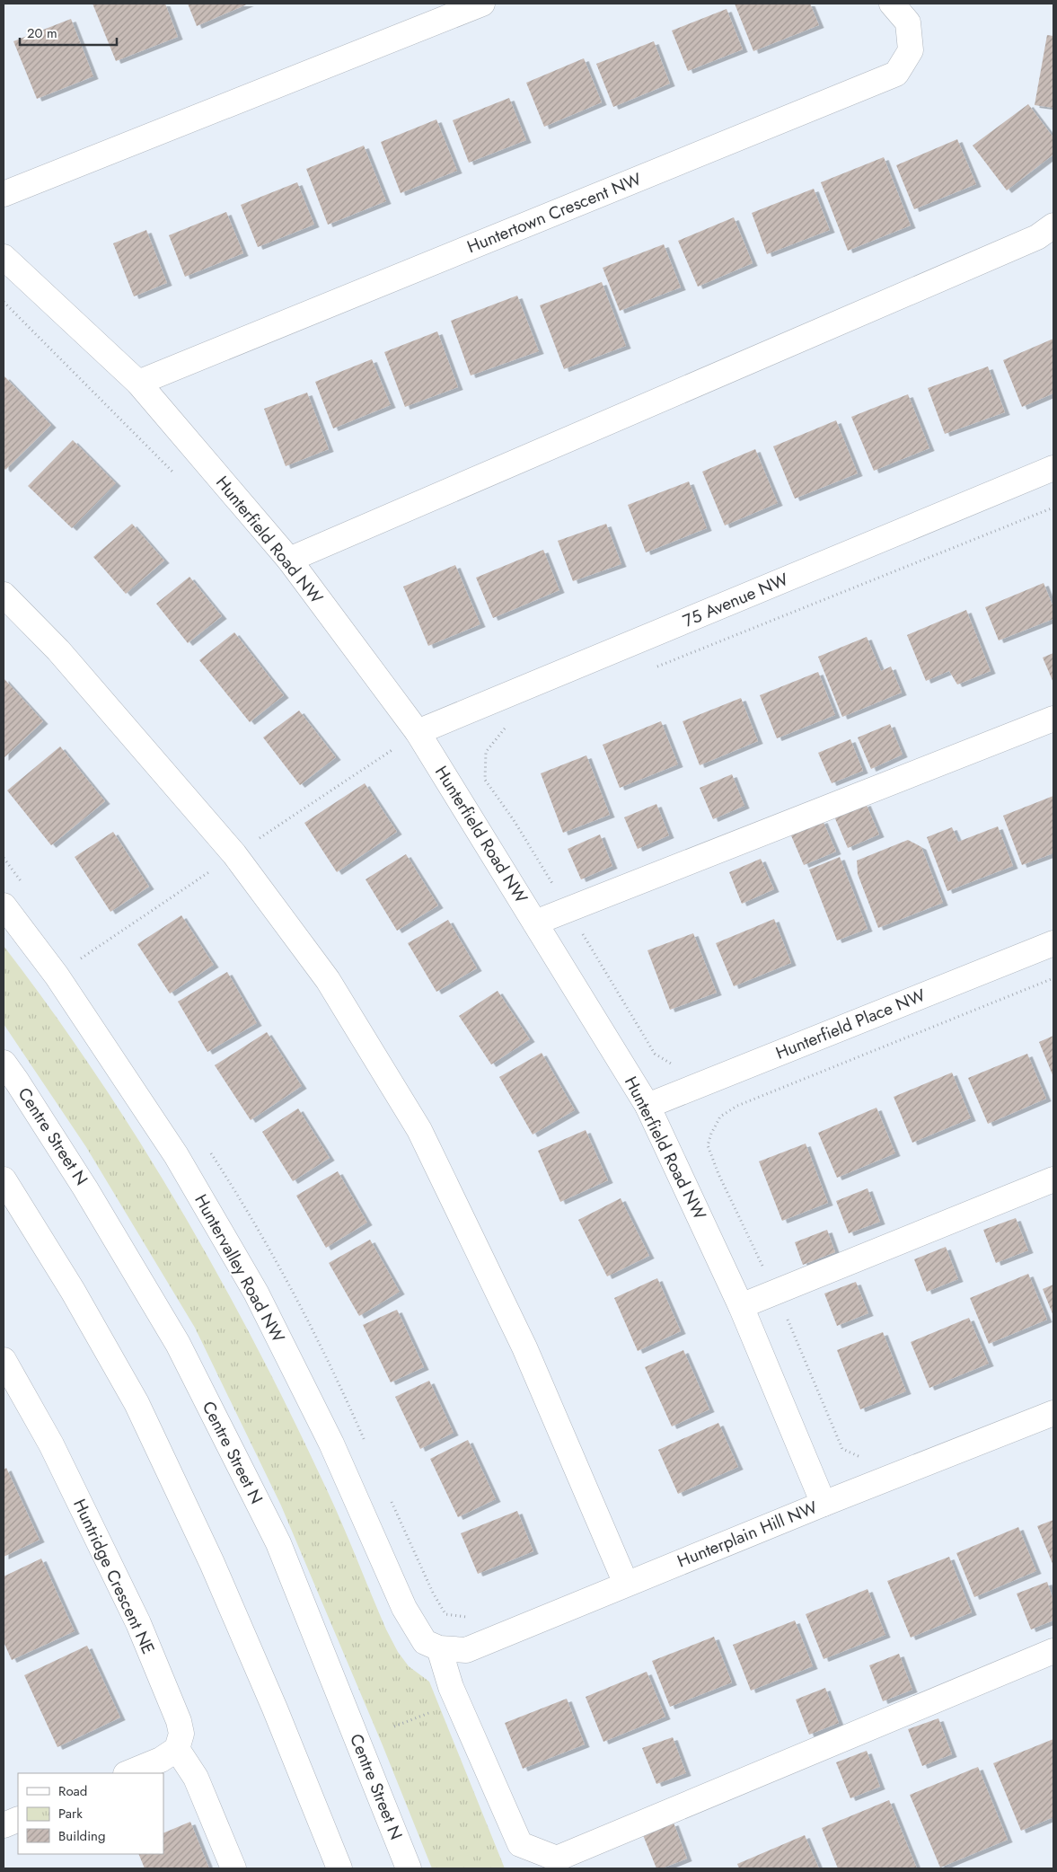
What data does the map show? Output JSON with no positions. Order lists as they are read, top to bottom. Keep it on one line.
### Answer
{"streets":{"street":["Huntertown Crescent NW","Hunterfield Road NW","75 Avenue NW","Hunterfield Place NW","Centre Street N","Huntervalley Road NW","Hunterplain Hill NW","Huntridge Crescent NE"]},"crossings":[["Huntertown Crescent NW","Hunterfield Road NW"],["Hunterfield Road NW","75 Avenue NW"],["Hunterfield Road NW","Hunterfield Place NW"],["Hunterfield Road NW","Hunterplain Hill NW"],["Huntervalley Road NW","Hunterplain Hill NW"]],"legend":["Road","Park","Building"],"scale_bar":"20 m"}
